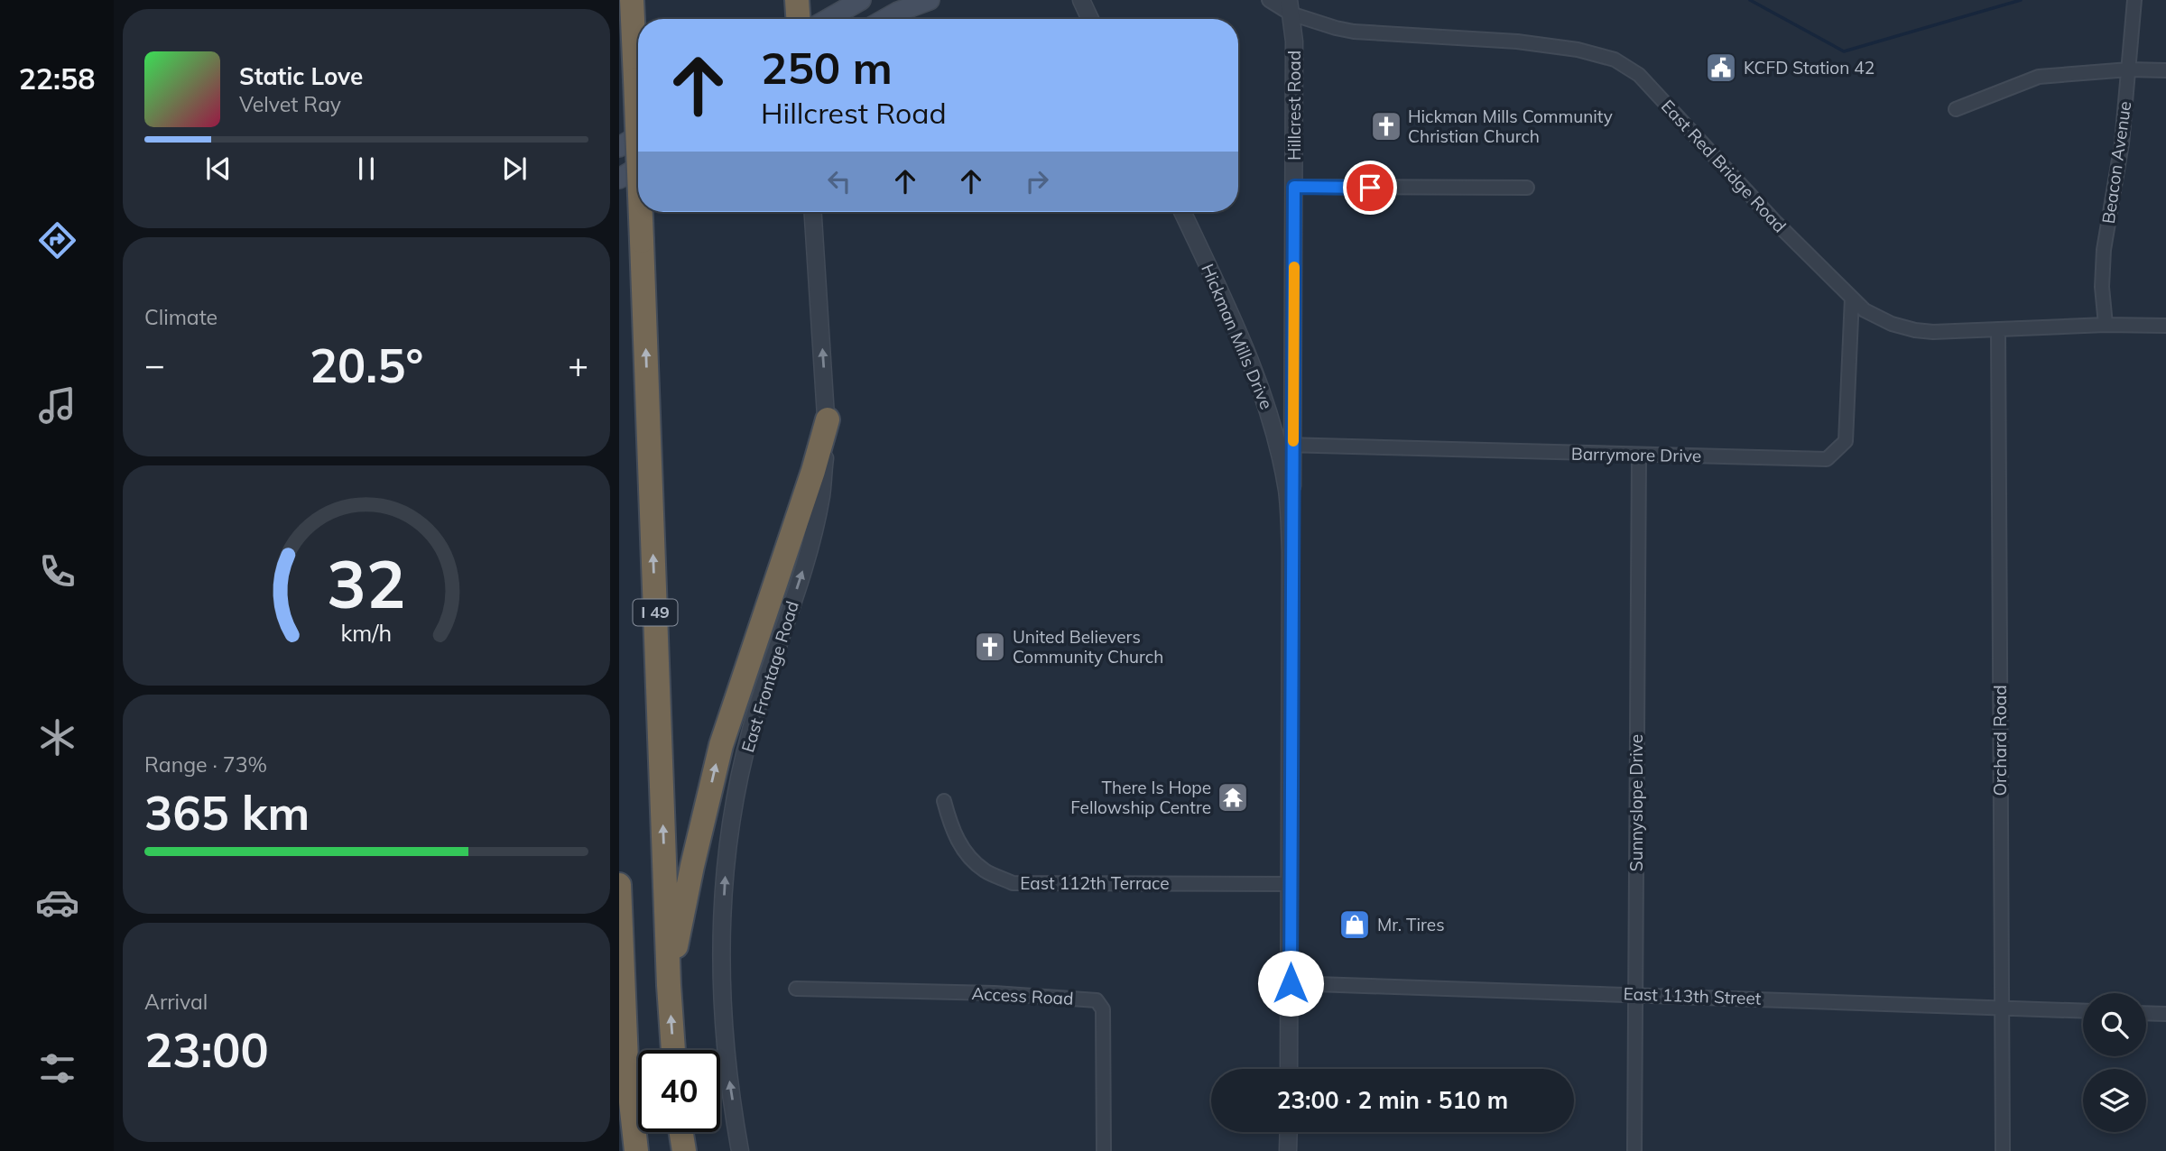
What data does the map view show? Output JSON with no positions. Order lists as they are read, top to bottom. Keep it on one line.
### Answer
{"streets":{"highway":["I 49"],"street":["Hillcrest Road","Beacon Avenue","East Red Bridge Road","Hickman Mills Drive","Barrymore Drive","East Frontage Road","Orchard Road","Sunnyslope Drive","East 112th Terrace","Access Road","East 113th Street"]},"crossings":[["Hillcrest Road","East Red Bridge Road"],["Hillcrest Road","Hickman Mills Drive"],["Hillcrest Road","Barrymore Drive"],["Beacon Avenue","East Red Bridge Road"],["East Red Bridge Road","Barrymore Drive"],["East Red Bridge Road","Orchard Road"],["Hickman Mills Drive","Barrymore Drive"],["Hickman Mills Drive","East 112th Terrace"],["Hickman Mills Drive","East 113th Street"],["Barrymore Drive","Sunnyslope Drive"],["Orchard Road","East 113th Street"],["Sunnyslope Drive","East 113th Street"]],"one_way":["East Frontage Road"],"places":{"public building":["KCFD Station 42"],"church":["Hickman Mills Community Christian Church","United Believers Community Church"],"temple":["There Is Hope Fellowship Centre"],"shop":["Mr. Tires"]},"page":{"tabs":"22:58","turn":["250 m","Hillcrest Road"],"song":["Static Love","Velvet Ray"],"tile":["Climate",["Range · 73%","365 km"],["Arrival","23:00"]],"heat":["−","20.5°","+"],"limit":"40","trip":"23:00 · 2 min · 510 m","gauge":["32","km/h"]}}
